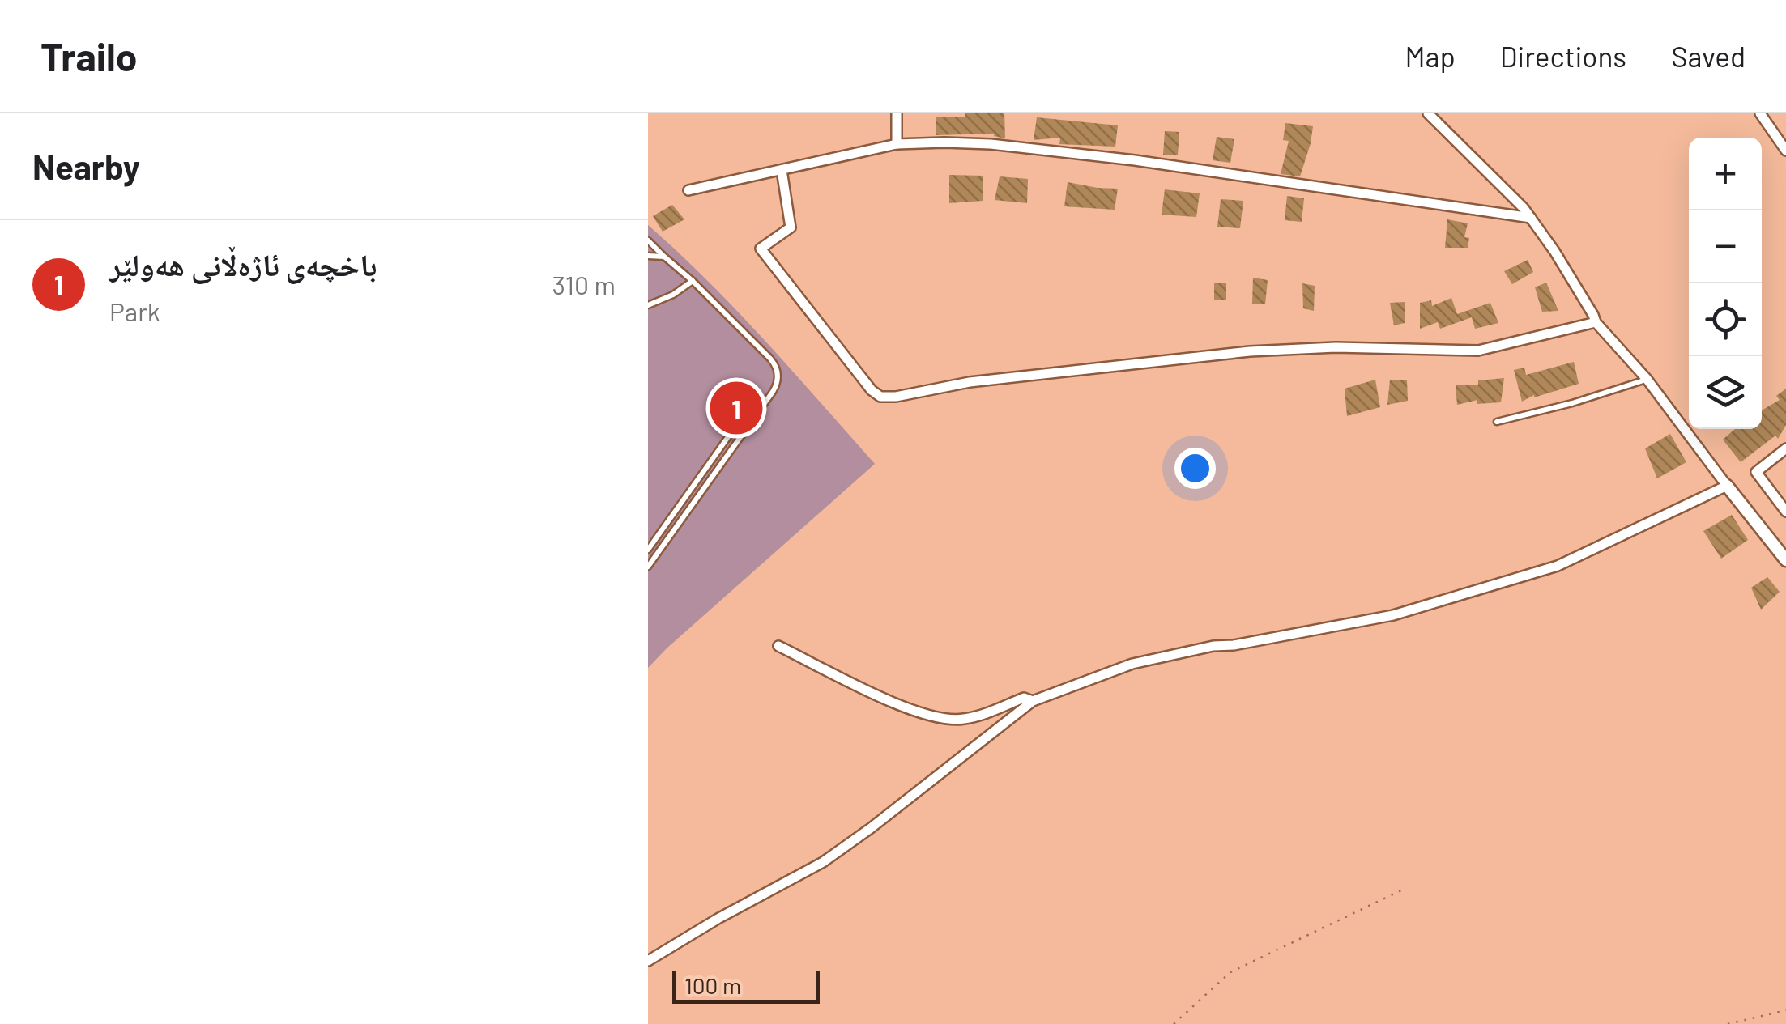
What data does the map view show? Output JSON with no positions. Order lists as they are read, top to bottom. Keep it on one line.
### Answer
{"scale_bar":"100 m","page":{"header":"Trailo","nav":["Map","Directions","Saved"],"heading":"Nearby","map_buttons":["+","−"],"list":[{"mark":"1","name":"باخچەی ئاژەڵانی هەولێر","note":"Park","value":"310 m"}],"pins":"1","scale":"100 m"}}
